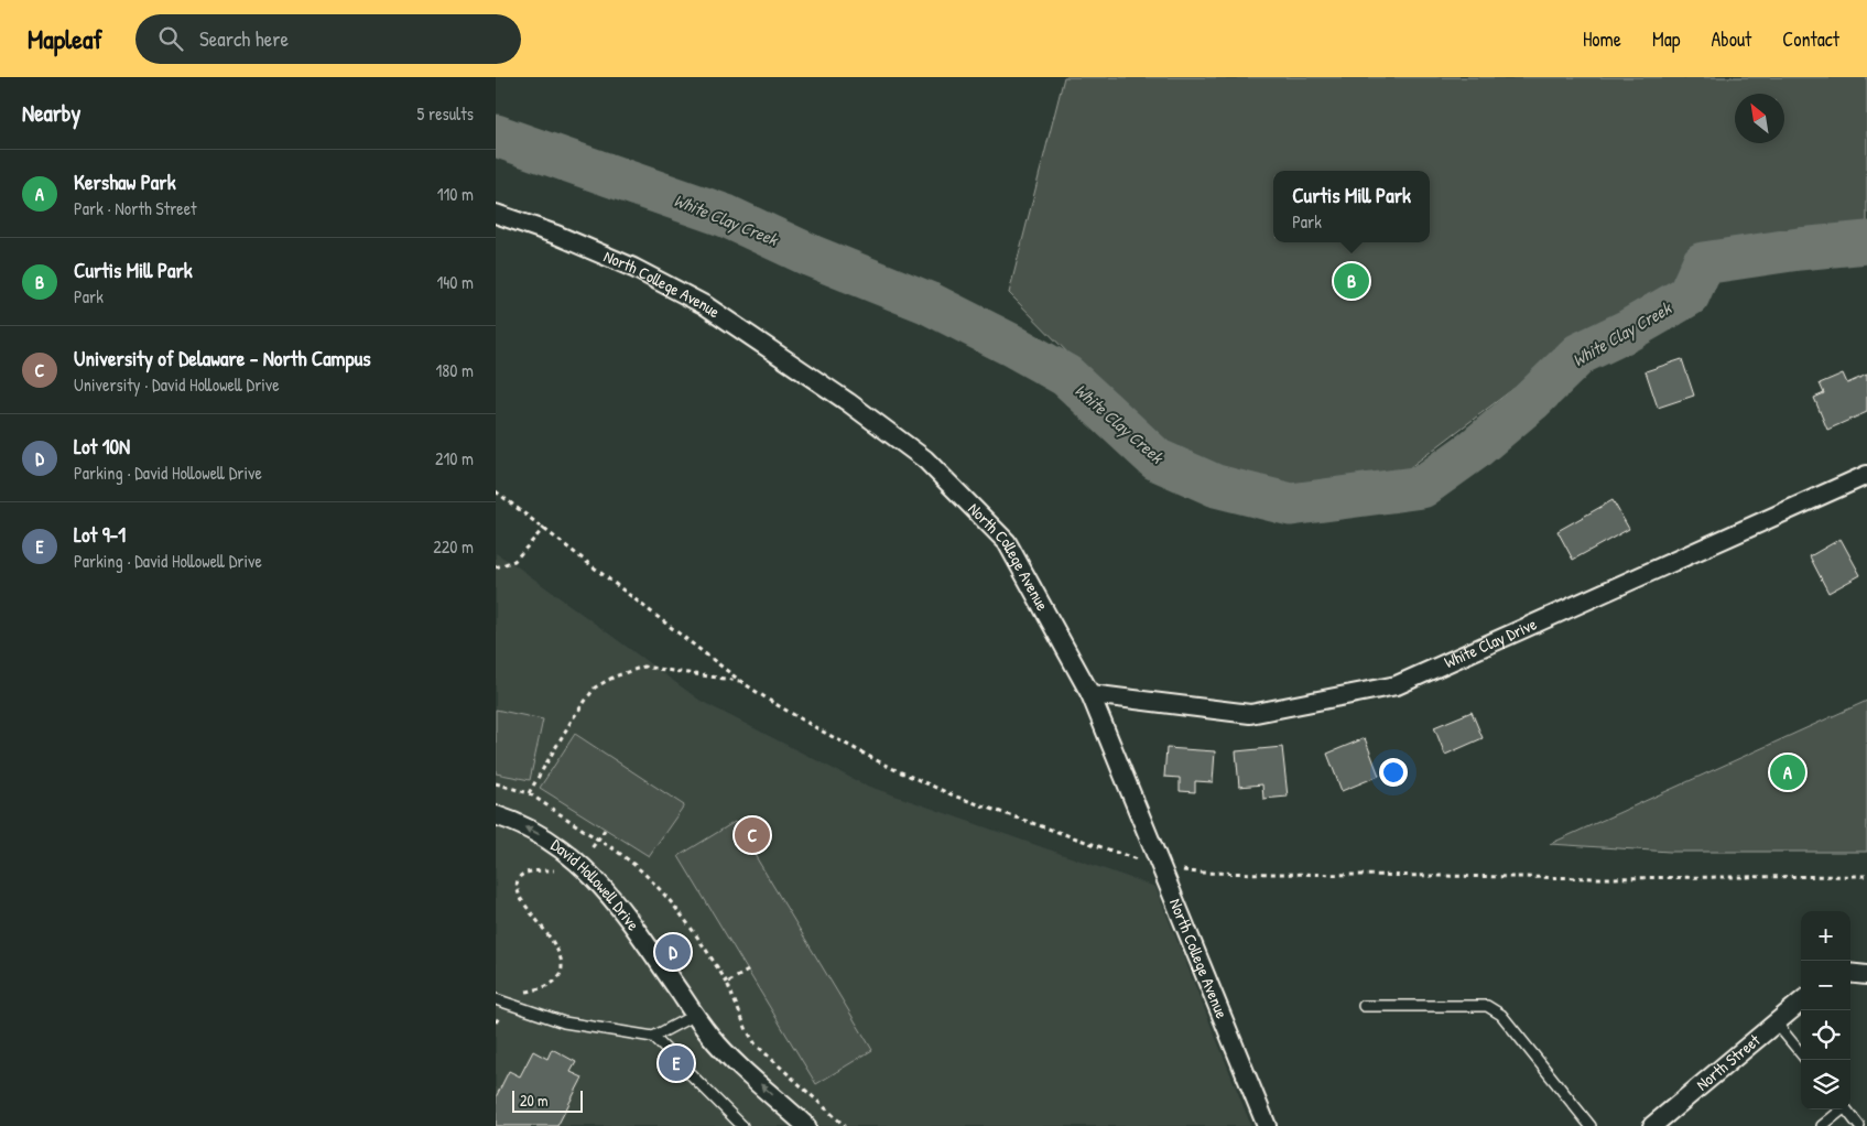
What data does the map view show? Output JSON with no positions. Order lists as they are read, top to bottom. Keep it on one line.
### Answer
{"streets":{"street":["North College Avenue","White Clay Drive","David Hollowell Drive","North Street"]},"crossings":[["North College Avenue","White Clay Drive"]],"one_way":["David Hollowell Drive"],"water":["White Clay Creek"],"scale_bar":"20 m","north":"top left","page":{"header":"Mapleaf","search":"Search here","nav":["Home","Map","About","Contact"],"heading":["Nearby","5 results"],"list":[{"mark":"A","name":"Kershaw Park","note":"Park · North Street","value":"110 m"},{"mark":"B","name":"Curtis Mill Park","note":"Park","value":"140 m"},{"mark":"C","name":"University of Delaware - North Campus","note":"University · David Hollowell Drive","value":"180 m"},{"mark":"D","name":"Lot 10N","note":"Parking · David Hollowell Drive","value":"210 m"},{"mark":"E","name":"Lot 9-1","note":"Parking · David Hollowell Drive","value":"220 m"}],"popup":["Curtis Mill Park","Park"],"pins":["B","A","C","D","E"],"map_buttons":["+","−"],"scale":"20 m"}}
